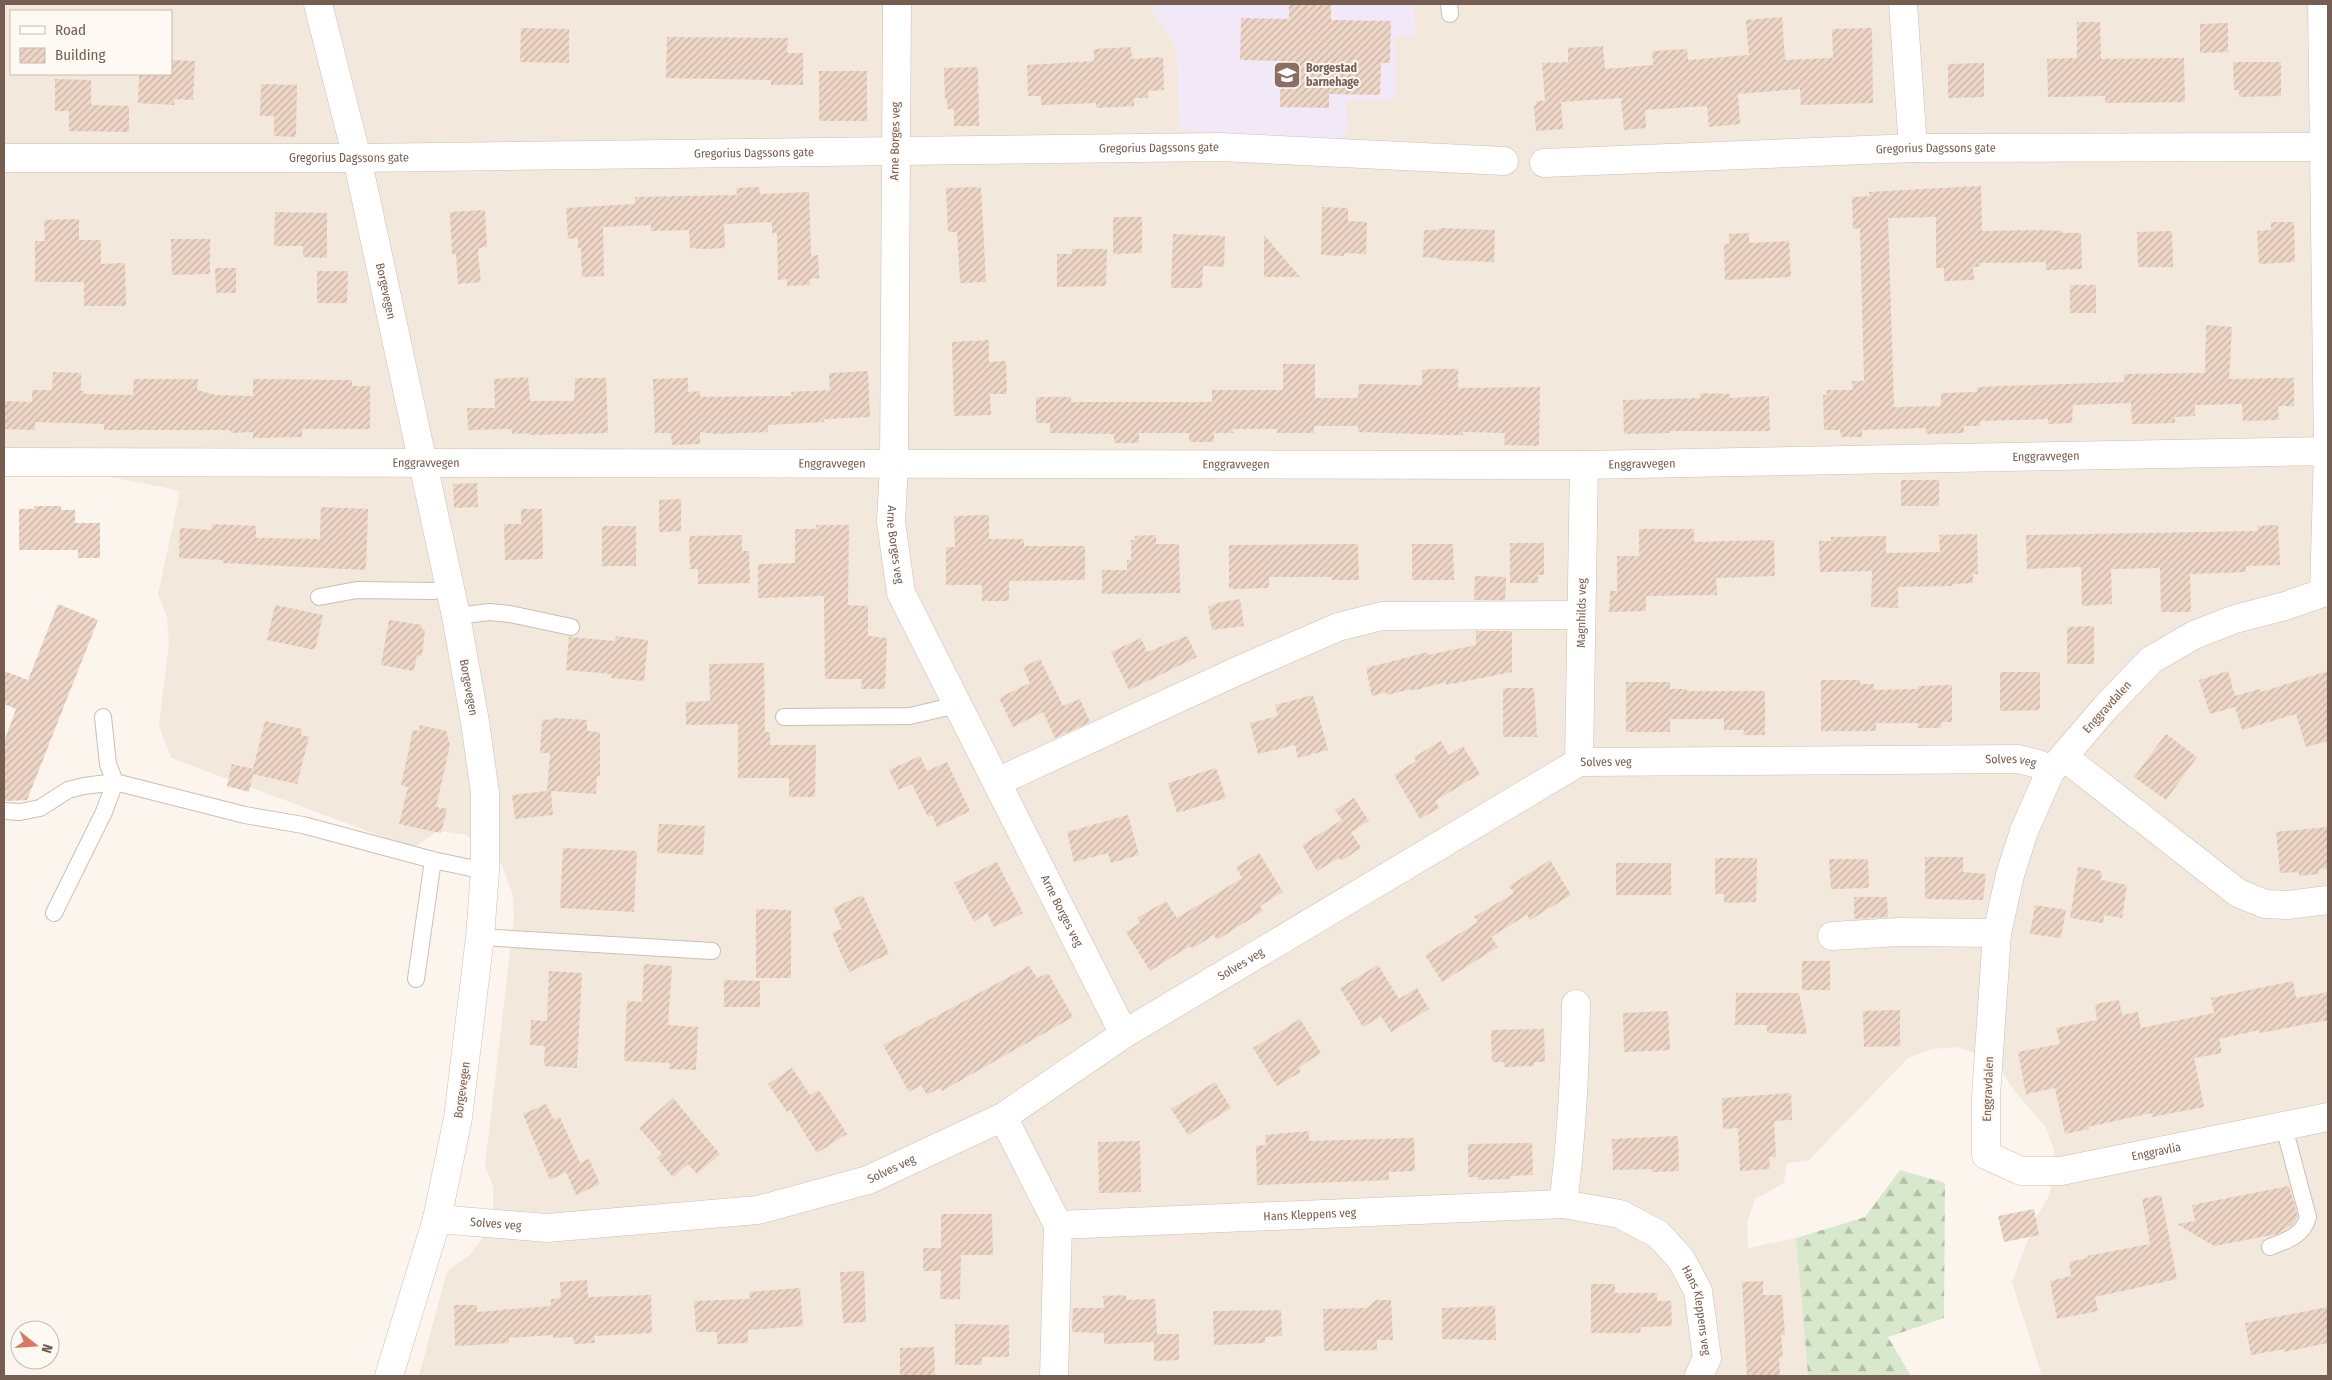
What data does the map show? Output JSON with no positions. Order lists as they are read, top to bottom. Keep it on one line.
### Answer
{"streets":{"street":["Arne Borges veg","Gregorius Dagssons gate","Borgevegen","Enggravvegen","Magnhilds veg","Enggravdalen","Solves veg","Enggravlia","Hans Kleppens veg"]},"crossings":[["Arne Borges veg","Gregorius Dagssons gate"],["Arne Borges veg","Enggravvegen"],["Arne Borges veg","Solves veg"],["Gregorius Dagssons gate","Borgevegen"],["Borgevegen","Enggravvegen"],["Borgevegen","Solves veg"],["Enggravvegen","Magnhilds veg"],["Magnhilds veg","Solves veg"],["Enggravdalen","Solves veg"],["Enggravdalen","Enggravlia"]],"places":{"school or university":["Borgestad barnehage"]},"legend":["Road","Building"],"north":"right"}
